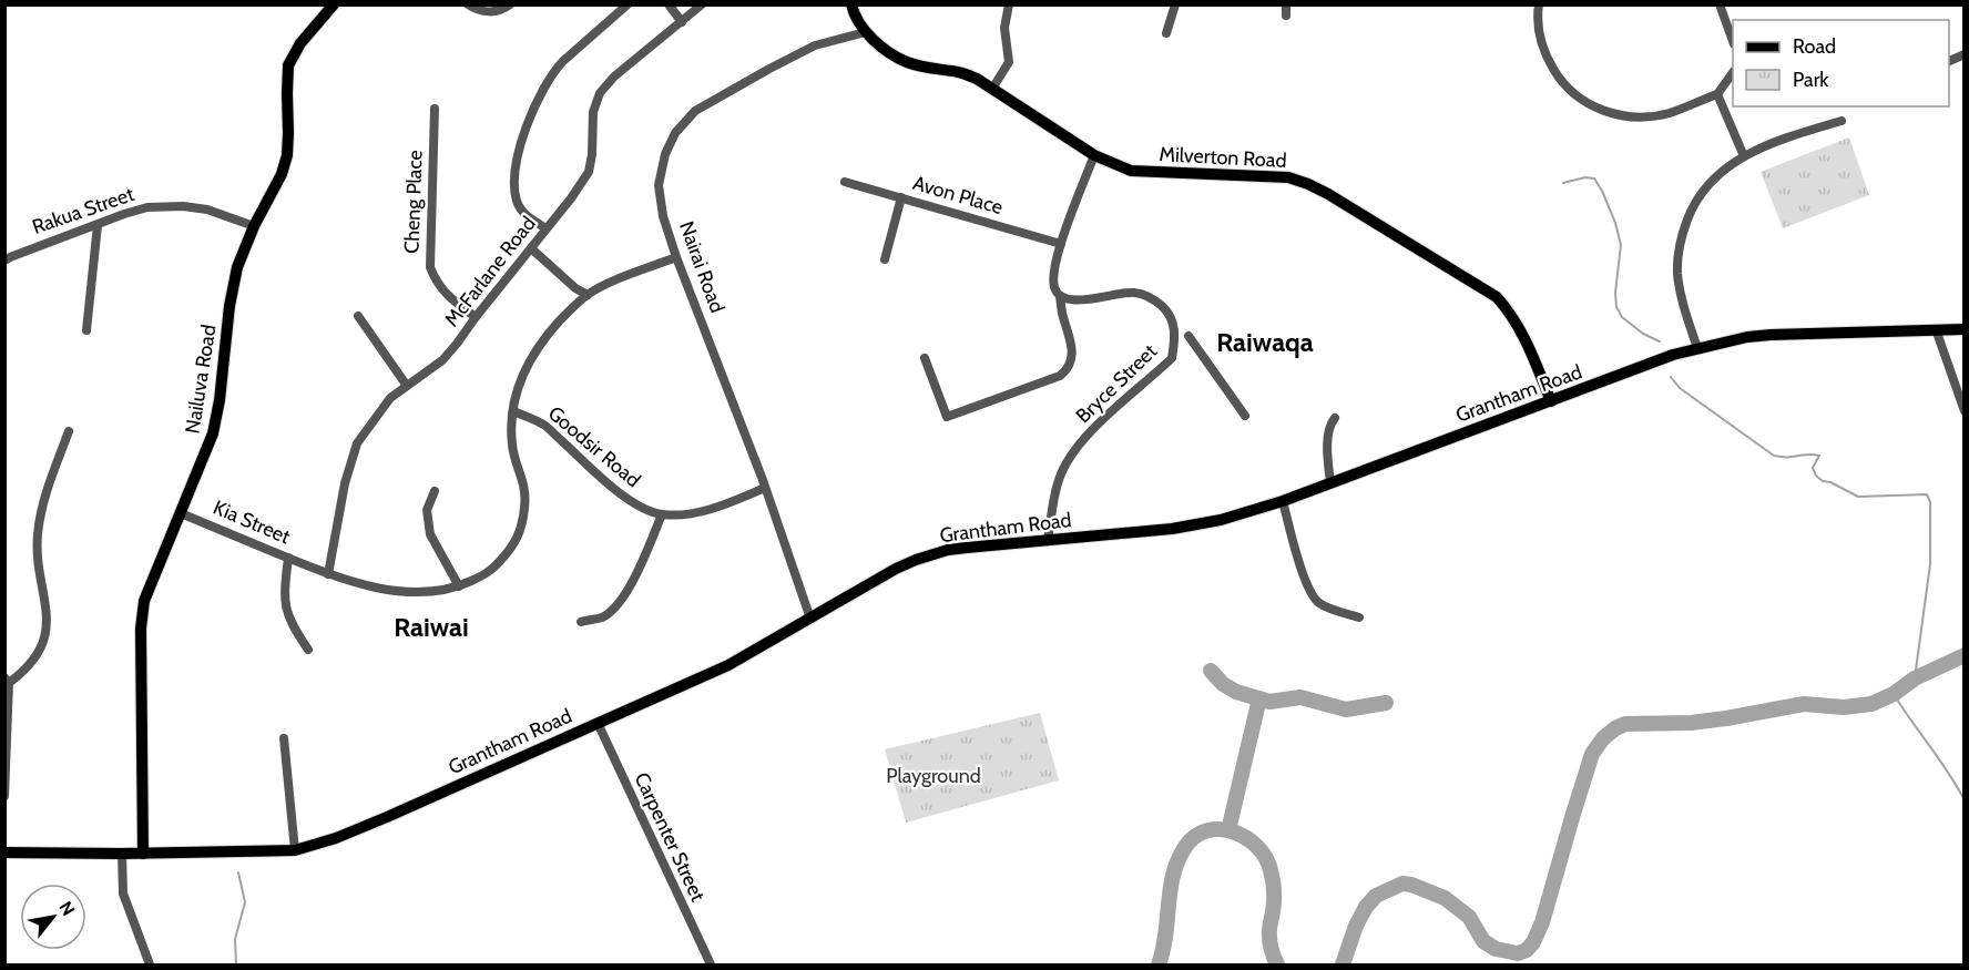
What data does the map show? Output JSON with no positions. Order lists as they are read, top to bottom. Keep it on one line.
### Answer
{"streets":{"main road":["Milverton Road","Nailuva Road","Grantham Road"],"street":["Avon Place","Cheng Place","Rakua Street","Nairai Road","McFarlane Road","Bryce Street","Goodsir Road","Kia Street","Carpenter Street"]},"crossings":[["Milverton Road","Nairai Road"],["Milverton Road","Grantham Road"],["Cheng Place","McFarlane Road"],["Rakua Street","Nailuva Road"],["Nairai Road","Grantham Road"],["Nairai Road","Goodsir Road"],["Nairai Road","Kia Street"],["McFarlane Road","Kia Street"],["Nailuva Road","Grantham Road"],["Nailuva Road","Kia Street"],["Bryce Street","Grantham Road"],["Grantham Road","Carpenter Street"],["Goodsir Road","Kia Street"]],"districts":["Raiwaqa","Raiwai"],"parks":["Playground"],"legend":["Road","Park"],"north":"top right"}
